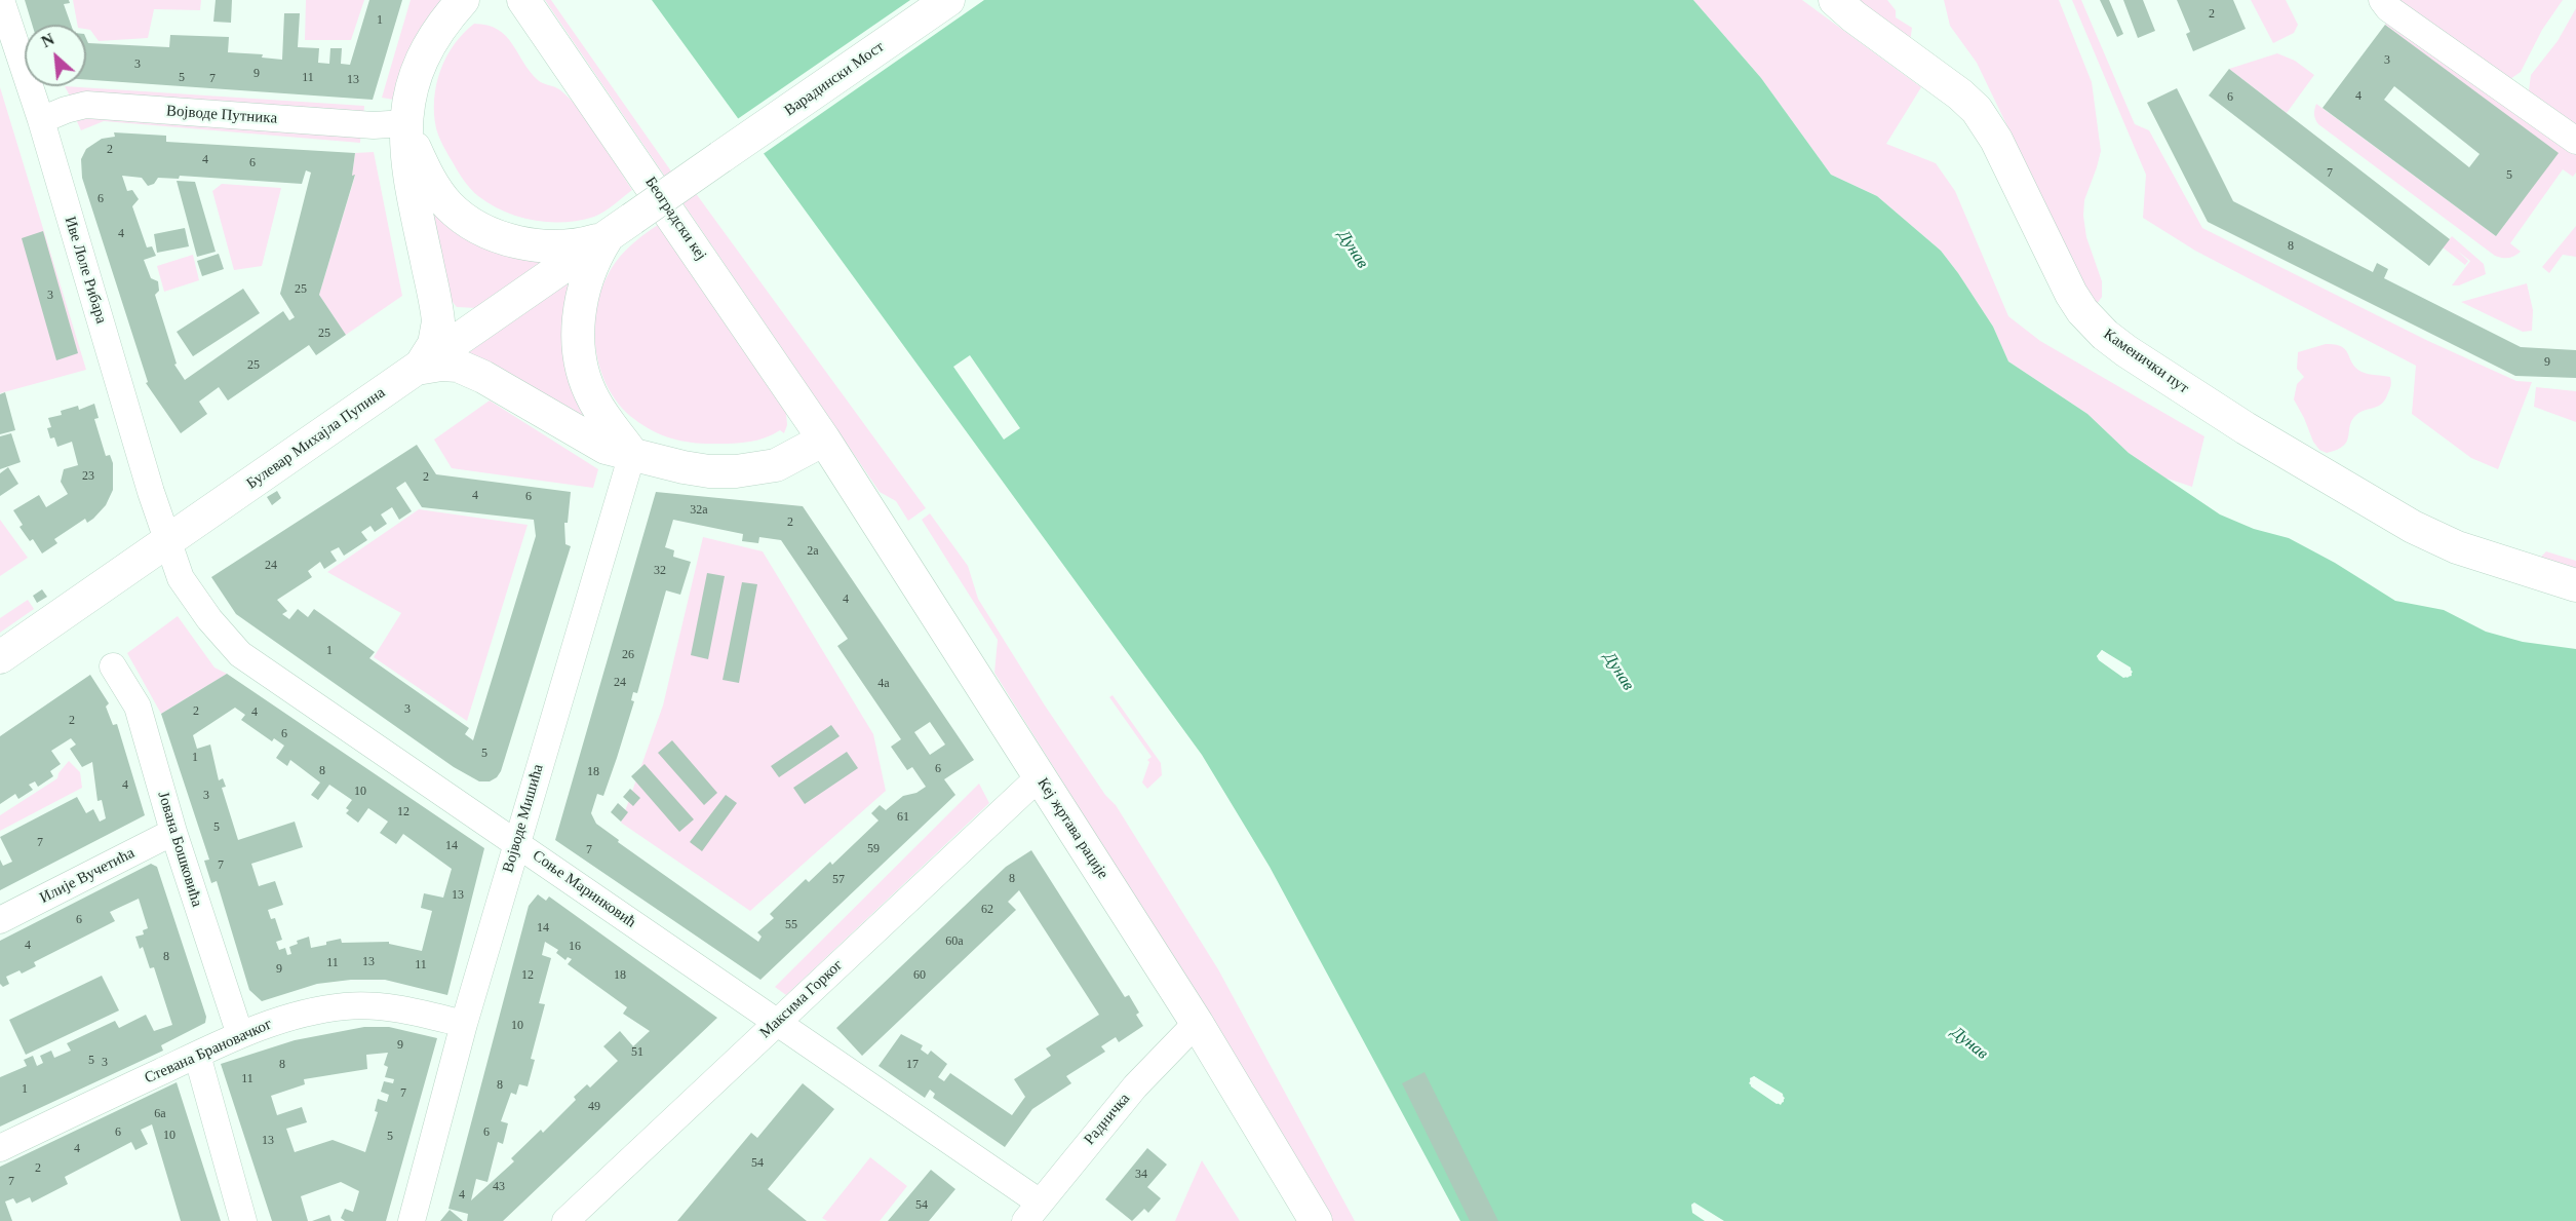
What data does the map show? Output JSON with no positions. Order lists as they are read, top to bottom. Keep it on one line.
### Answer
{"streets":{"main road":["Варадински Мост","Београдски кеј","Каменички пут","Булевар Михајла Пупина","Кеј жртава рације"],"street":["Војводе Путника","Иве Лоле Рибара","Војводе Мишића","Јована Бошковића","Илије Вучетића","Соње Маринковић","Максима Горког","Стевана Брановачког","Радничка"]},"crossings":[["Варадински Мост","Булевар Михајла Пупина"],["Војводе Путника","Иве Лоле Рибара"],["Београдски кеј","Кеј жртава рације"],["Иве Лоле Рибара","Булевар Михајла Пупина"],["Иве Лоле Рибара","Соње Маринковић"],["Булевар Михајла Пупина","Соње Маринковић"],["Војводе Мишића","Соње Маринковић"],["Војводе Мишића","Стевана Брановачког"],["Кеј жртава рације","Максима Горког"],["Кеј жртава рације","Радничка"],["Јована Бошковића","Илије Вучетића"],["Јована Бошковића","Стевана Брановачког"],["Соње Маринковић","Максима Горког"],["Соње Маринковић","Радничка"]],"water":["Дунав"],"house_numbers":["2","1","3","3","9","5","11","7","13","4","6","2","4","6","7","5","6","4","8","25","3","25","9","25","23","2","4","6","32a","2","2a","24","32","4","1","26","24","4a","3","2","4","2","6","5","1","6","8","18","4","10","3","12","61","5","7","14","59","7","7","8","57","13","62","6","55","14","60a","4","16","8","13","11","11","9","12","18","60","10","9","51","5","3","8","17","11","8","1","7","49","6a","6","6","10","5","13","4","54","2","34","7","43","4","54"],"north":"top left"}
